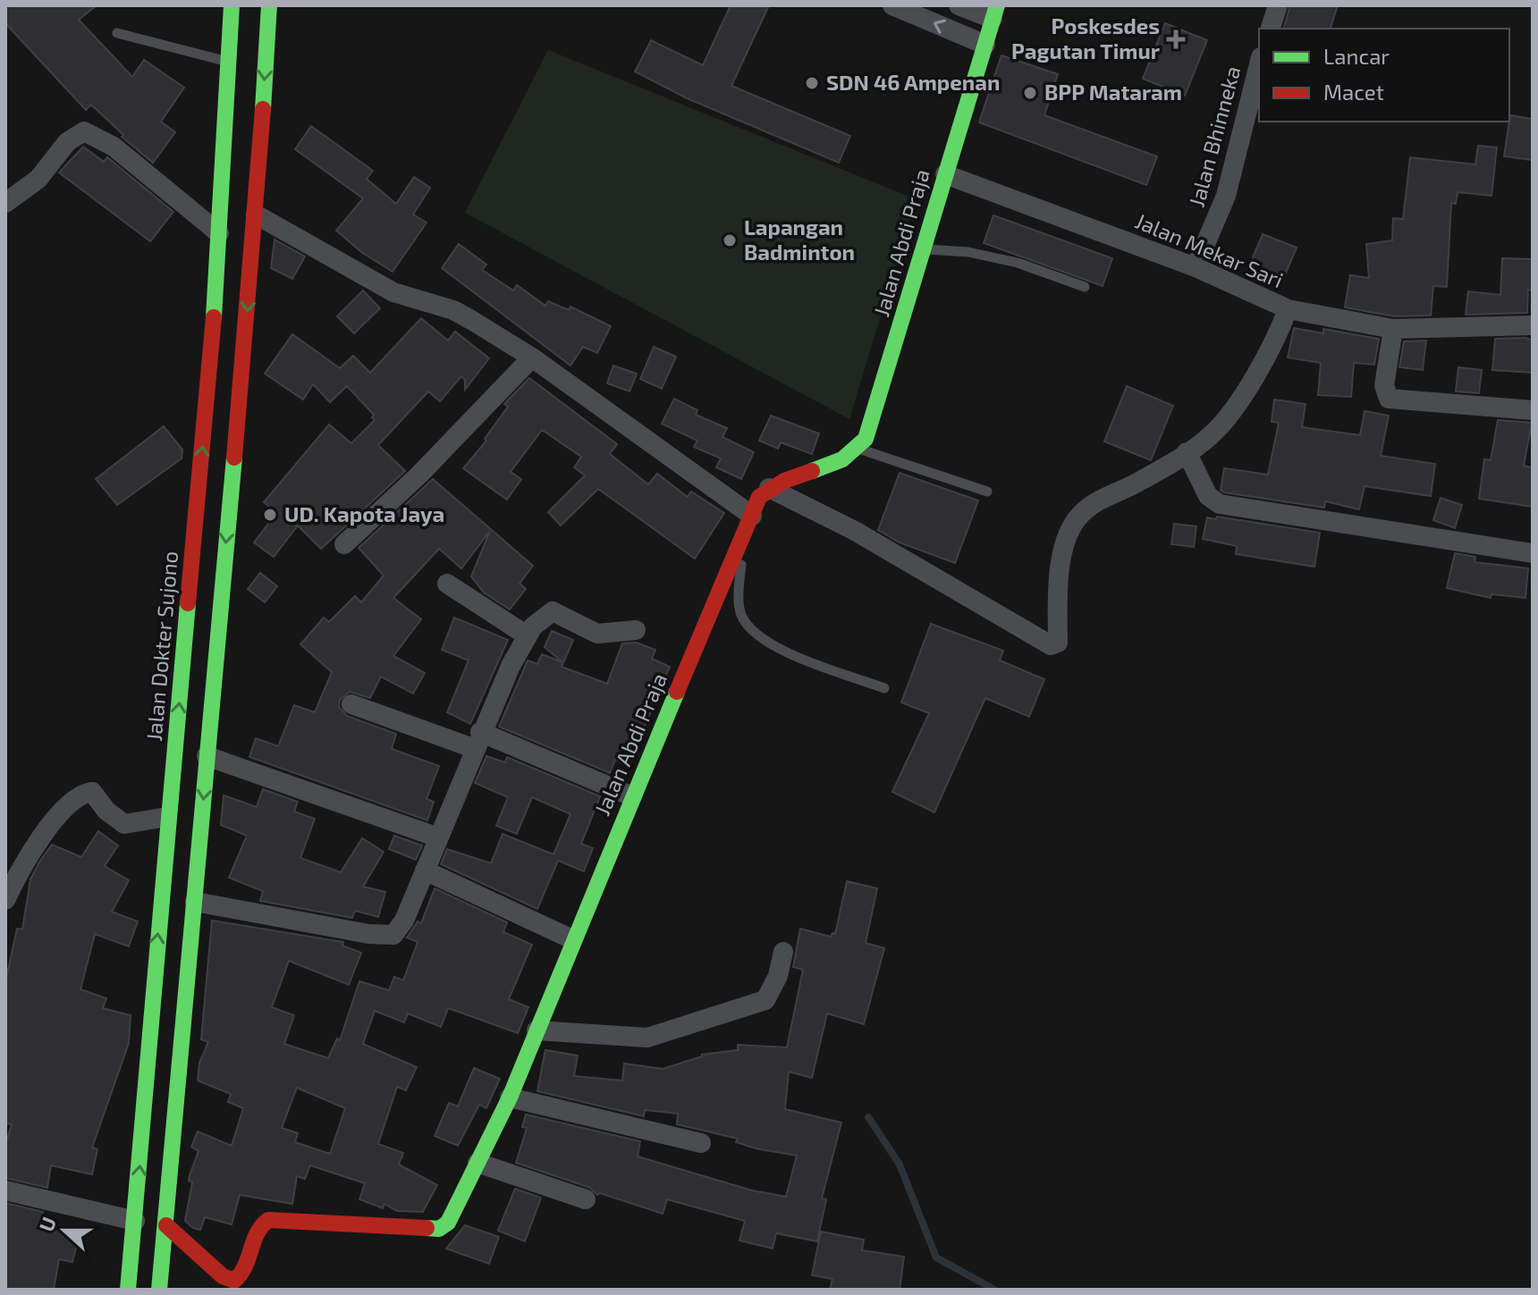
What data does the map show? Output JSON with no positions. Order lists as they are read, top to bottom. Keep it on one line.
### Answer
{"streets":{"main road":["Jalan Abdi Praja","Jalan Dokter Sujono"],"street":["Jalan Bhinneka","Jalan Mekar Sari"]},"crossings":[["Jalan Bhinneka","Jalan Mekar Sari"],["Jalan Abdi Praja","Jalan Mekar Sari"]],"places":{"health":["Poskesdes Pagutan Timur"],"other":["SDN 46 Ampenan","BPP Mataram","Lapangan Badminton","UD. Kapota Jaya"]},"legend":["Lancar","Macet"],"north":"left"}
